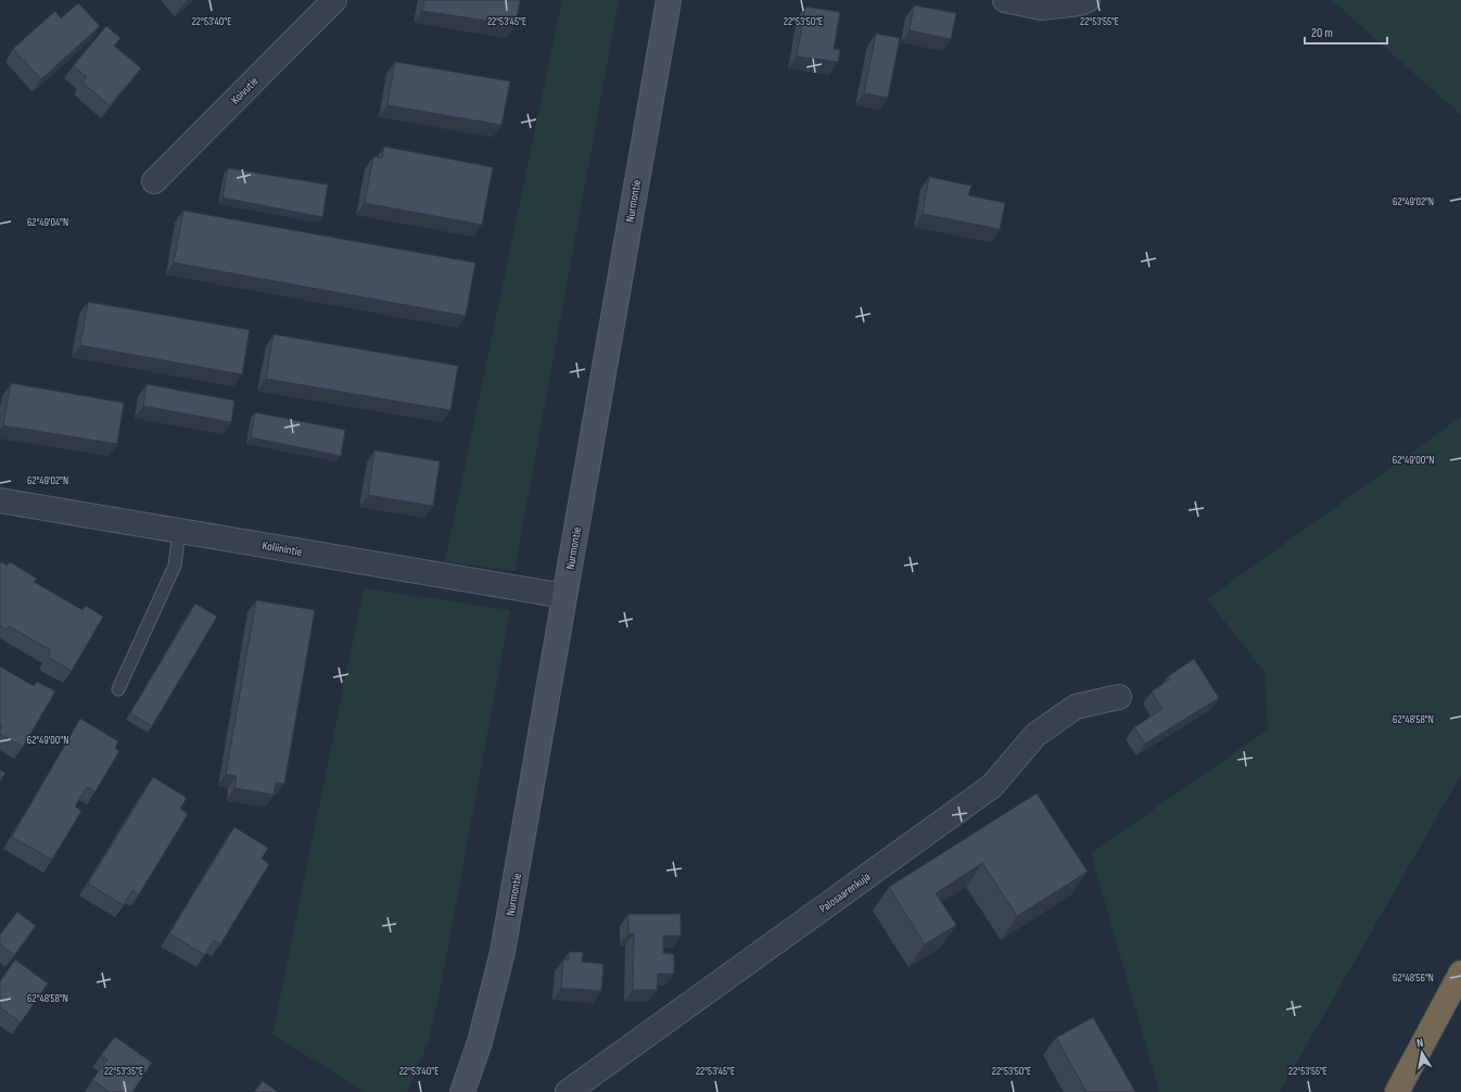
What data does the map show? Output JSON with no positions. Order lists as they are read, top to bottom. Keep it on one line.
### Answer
{"streets":{"main road":["Nurmontie"],"street":["Koivutie","Koliinintie","Palosaarenkuja"]},"crossings":[["Nurmontie","Koliinintie"]],"scale_bar":"20 m","north":"top","coordinates":["22°53'40\"E","22°53'45\"E","22°53'50\"E","22°53'55\"E","62°49'02\"N","62°49'04\"N","62°49'00\"N","62°48'58\"N","62°48'56\"N","22°53'35\"E"]}
